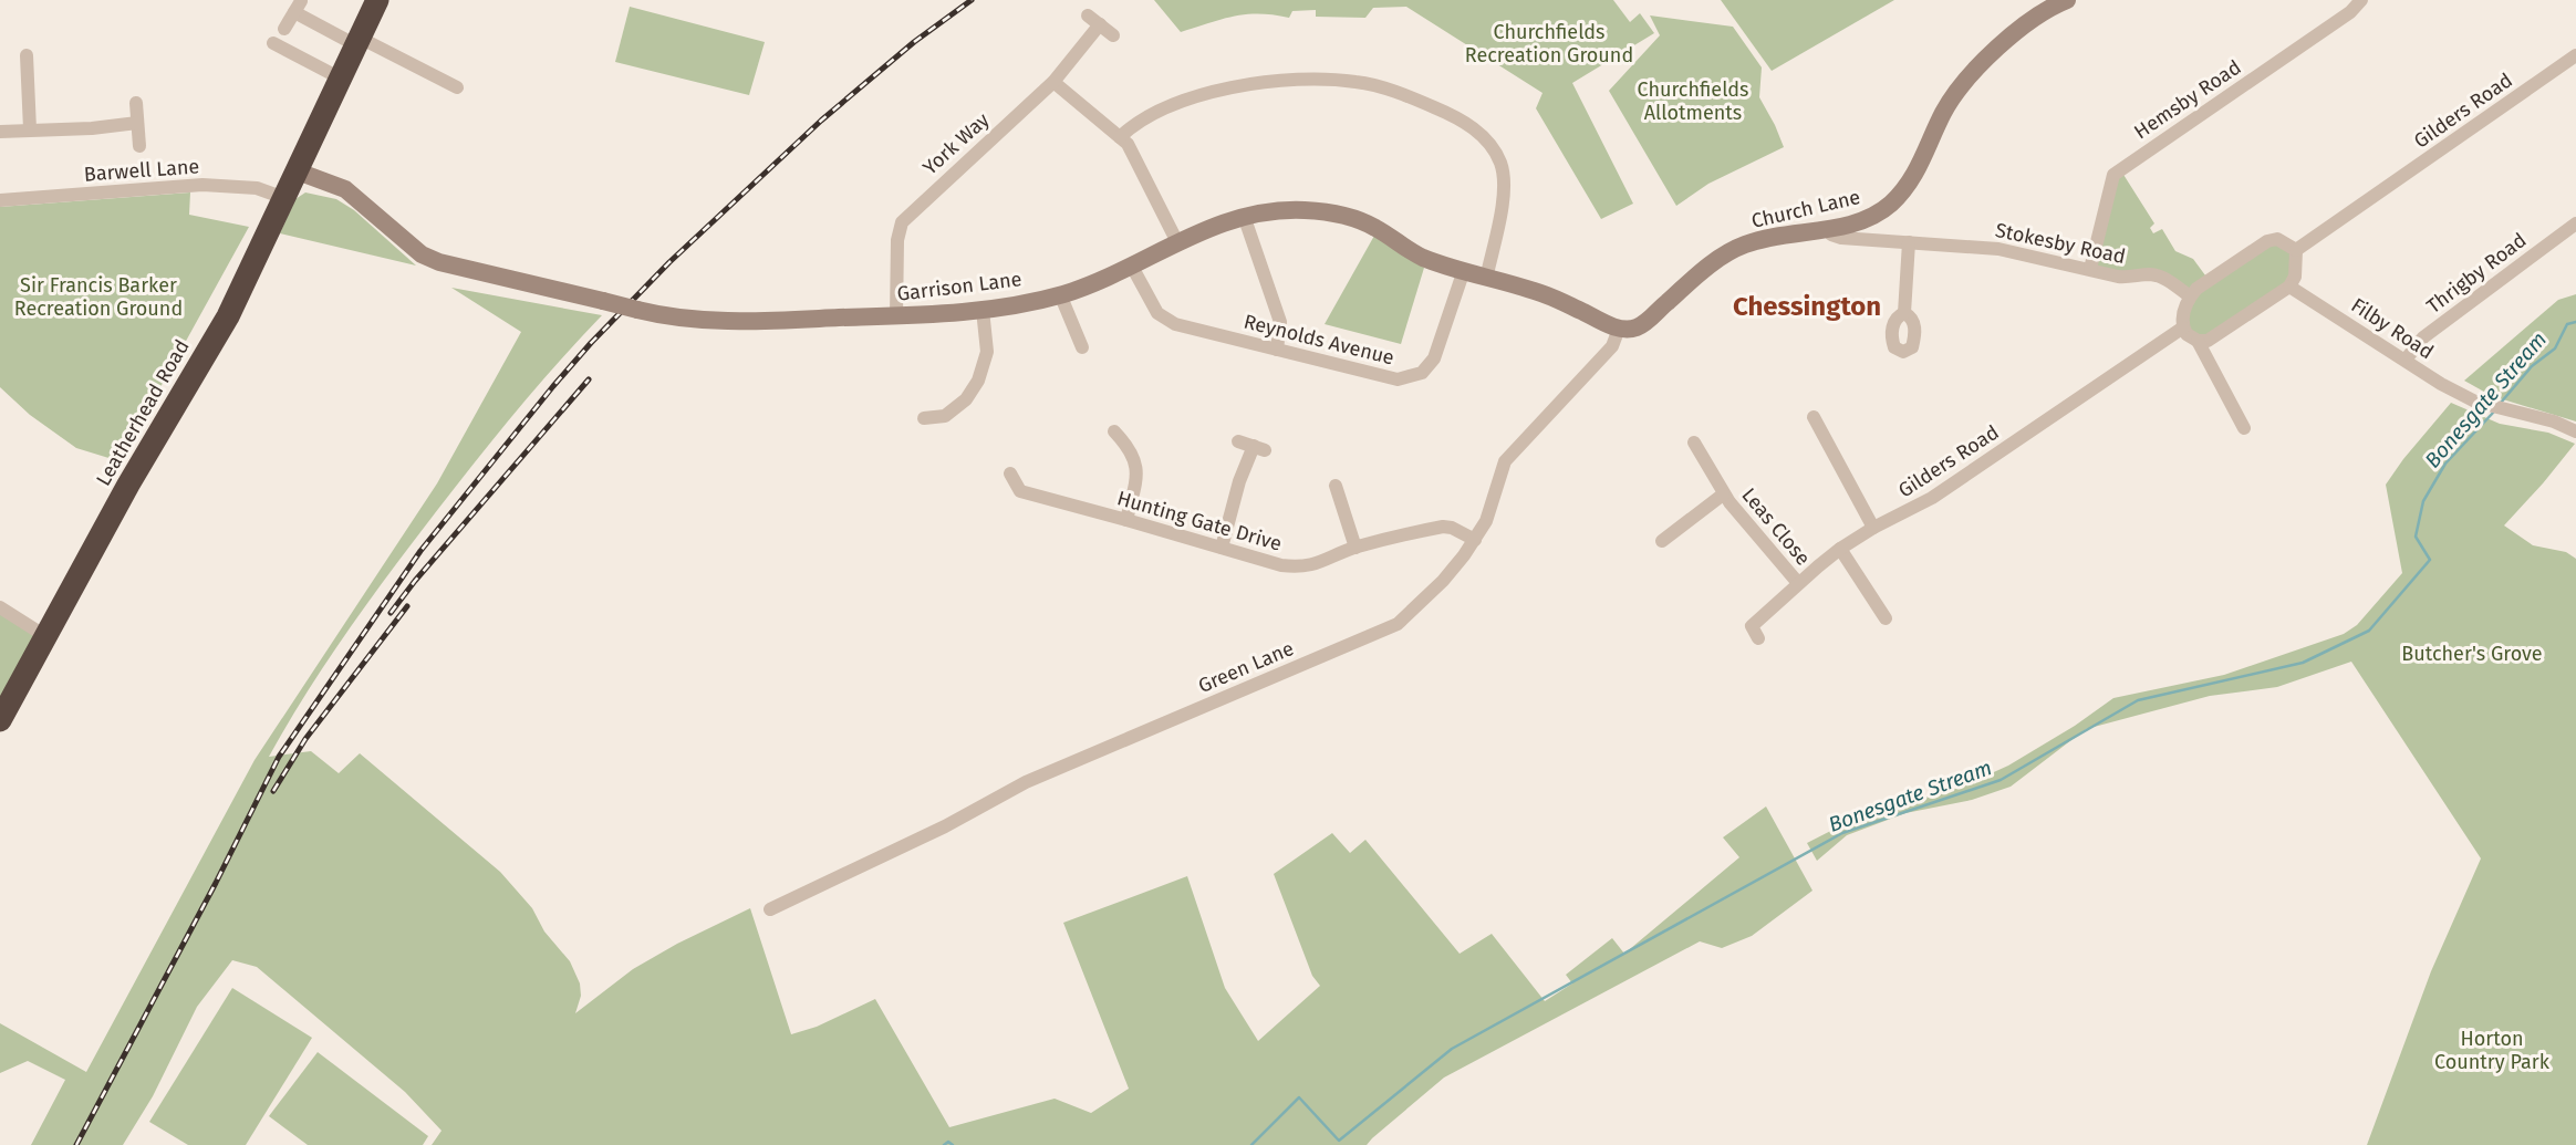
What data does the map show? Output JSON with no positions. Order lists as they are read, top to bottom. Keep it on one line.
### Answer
{"streets":{"highway":["Leatherhead Road"],"street":["Hemsby Road","Gilders Road","York Way","Barwell Lane","Church Lane","Stokesby Road","Thrigby Road","Garrison Lane","Filby Road","Reynolds Avenue","Hunting Gate Drive","Leas Close","Green Lane"]},"crossings":[["Hemsby Road","Stokesby Road"],["Gilders Road","Leas Close"],["York Way","Garrison Lane"],["Barwell Lane","Leatherhead Road"],["Church Lane","Stokesby Road"],["Church Lane","Garrison Lane"],["Church Lane","Green Lane"],["Thrigby Road","Filby Road"],["Garrison Lane","Reynolds Avenue"],["Garrison Lane","Leatherhead Road"],["Garrison Lane","Green Lane"],["Hunting Gate Drive","Green Lane"]],"districts":["Chessington"],"water":["Bonesgate Stream"],"parks":["Churchfields Recreation Ground","Churchfields Allotments","Sir Francis Barker Recreation Ground","Butcher's Grove","Horton Country Park"]}
